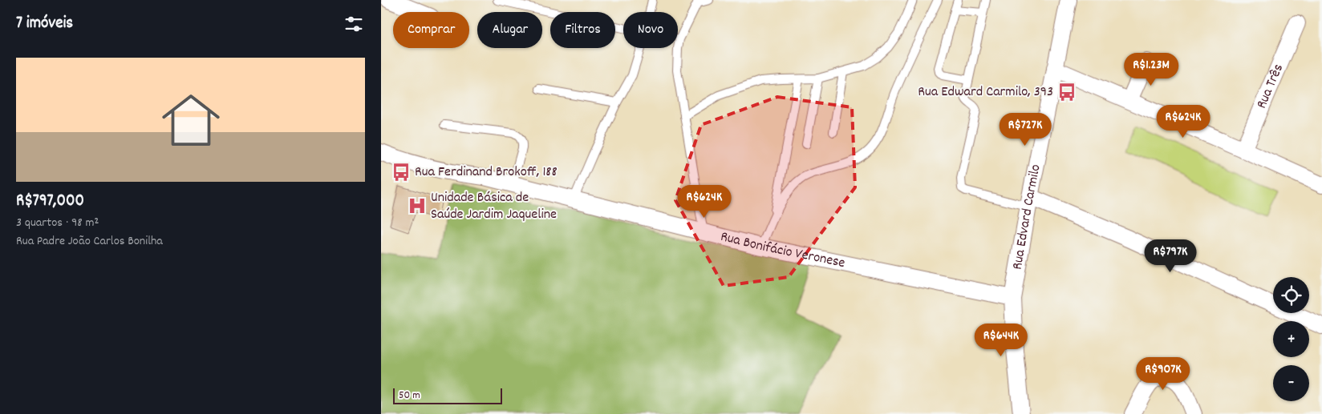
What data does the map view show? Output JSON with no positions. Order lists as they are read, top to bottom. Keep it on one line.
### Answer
{"streets":{"street":["Rua Três","Rua Edvard Carmilo","Rua Bonifácio Veronese"]},"crossings":[["Rua Edvard Carmilo","Rua Bonifácio Veronese"]],"places":{"bus stop":["Rua Edward Carmilo, 393","Rua Ferdinand Brokoff, 188"],"hospital":["Unidade Básica de Saúde Jardim Jaqueline"]},"scale_bar":"50 m","page":{"heading":"7 imóveis","chip":["Comprar","Alugar","Filtros","Novo"],"list":[{"name":"R$797,000","note":"3 quartos · 98 m² · Rua Padre João Carlos Bonilha"}],"price":["R$1.23M","R$624K","R$727K","R$624K","R$797K","R$644K","R$907K"],"map_buttons":["+","−"],"scale":"50 m"}}
